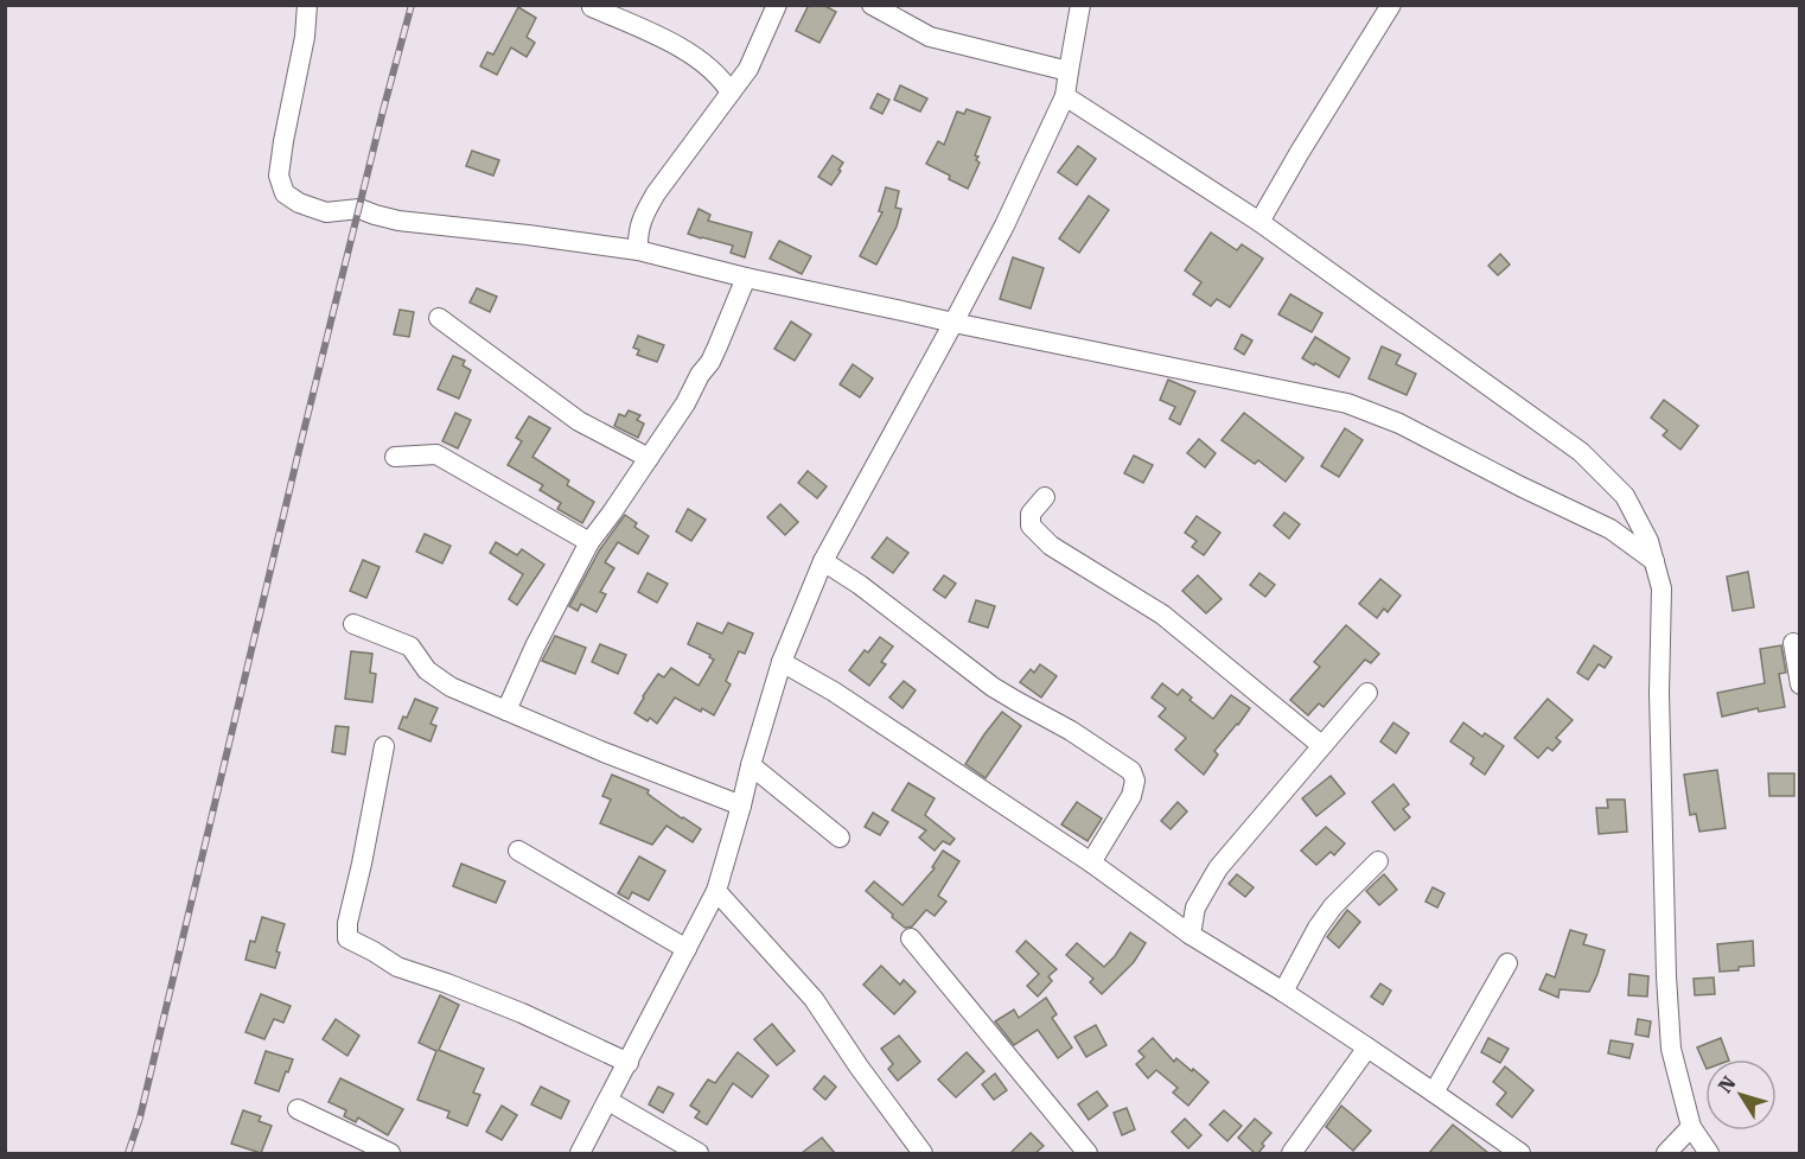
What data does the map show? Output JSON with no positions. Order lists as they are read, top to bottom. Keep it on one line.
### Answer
{"north":"top left"}
